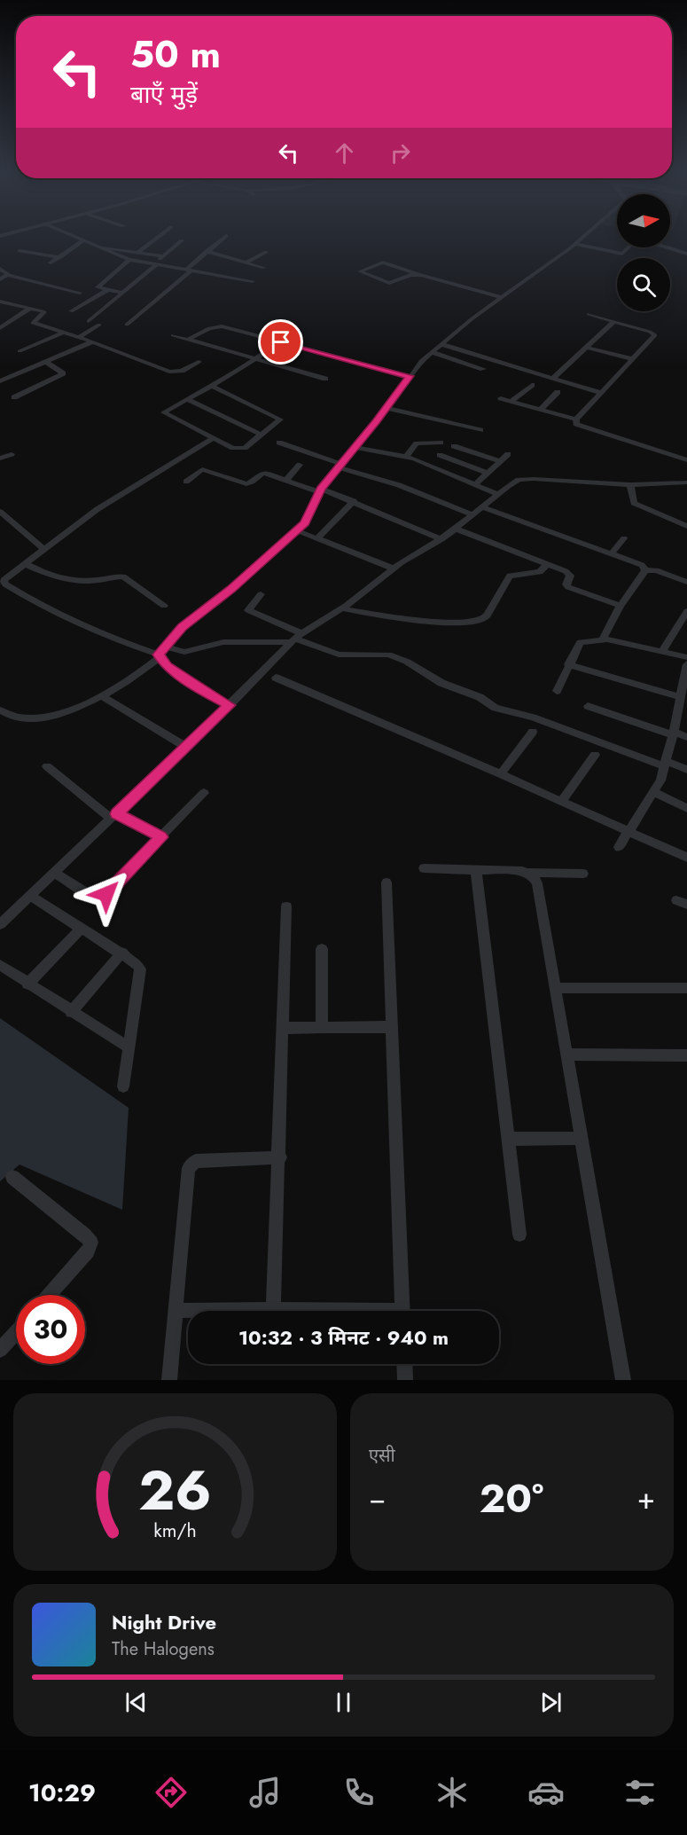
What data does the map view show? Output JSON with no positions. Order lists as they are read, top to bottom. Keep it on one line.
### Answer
{"north":"right","page":{"turn":["50 m","बाएँ मुड़ें"],"limit":"30","trip":"10:32 · 3 मिनट · 940 m","tile":"एसी","heat":["−","20°","+"],"song":["Night Drive","The Halogens"],"tabs":"10:29","gauge":["26","km/h"]}}
